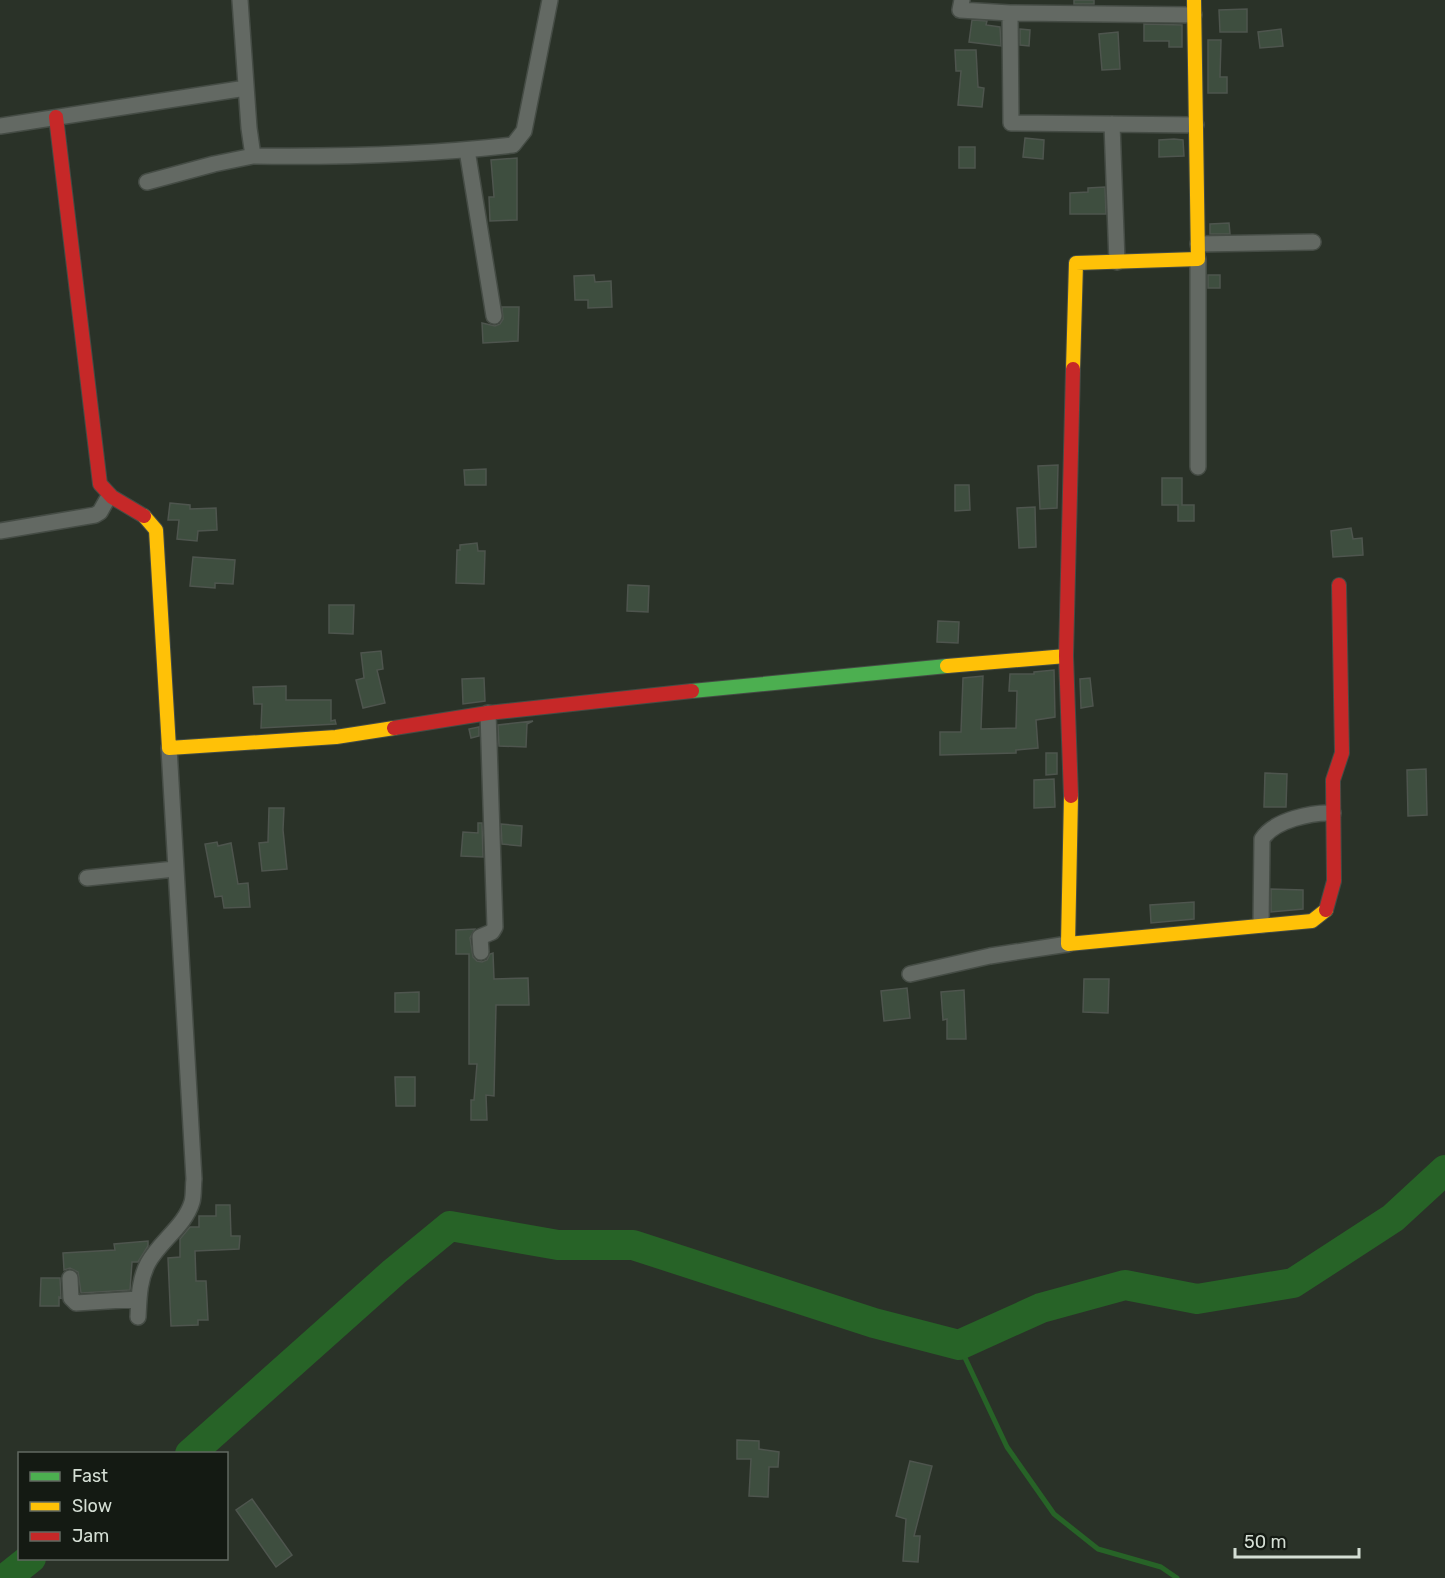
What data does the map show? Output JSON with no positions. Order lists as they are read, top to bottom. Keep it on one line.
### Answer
{"legend":["Fast","Slow","Jam"],"scale_bar":"50 m"}
